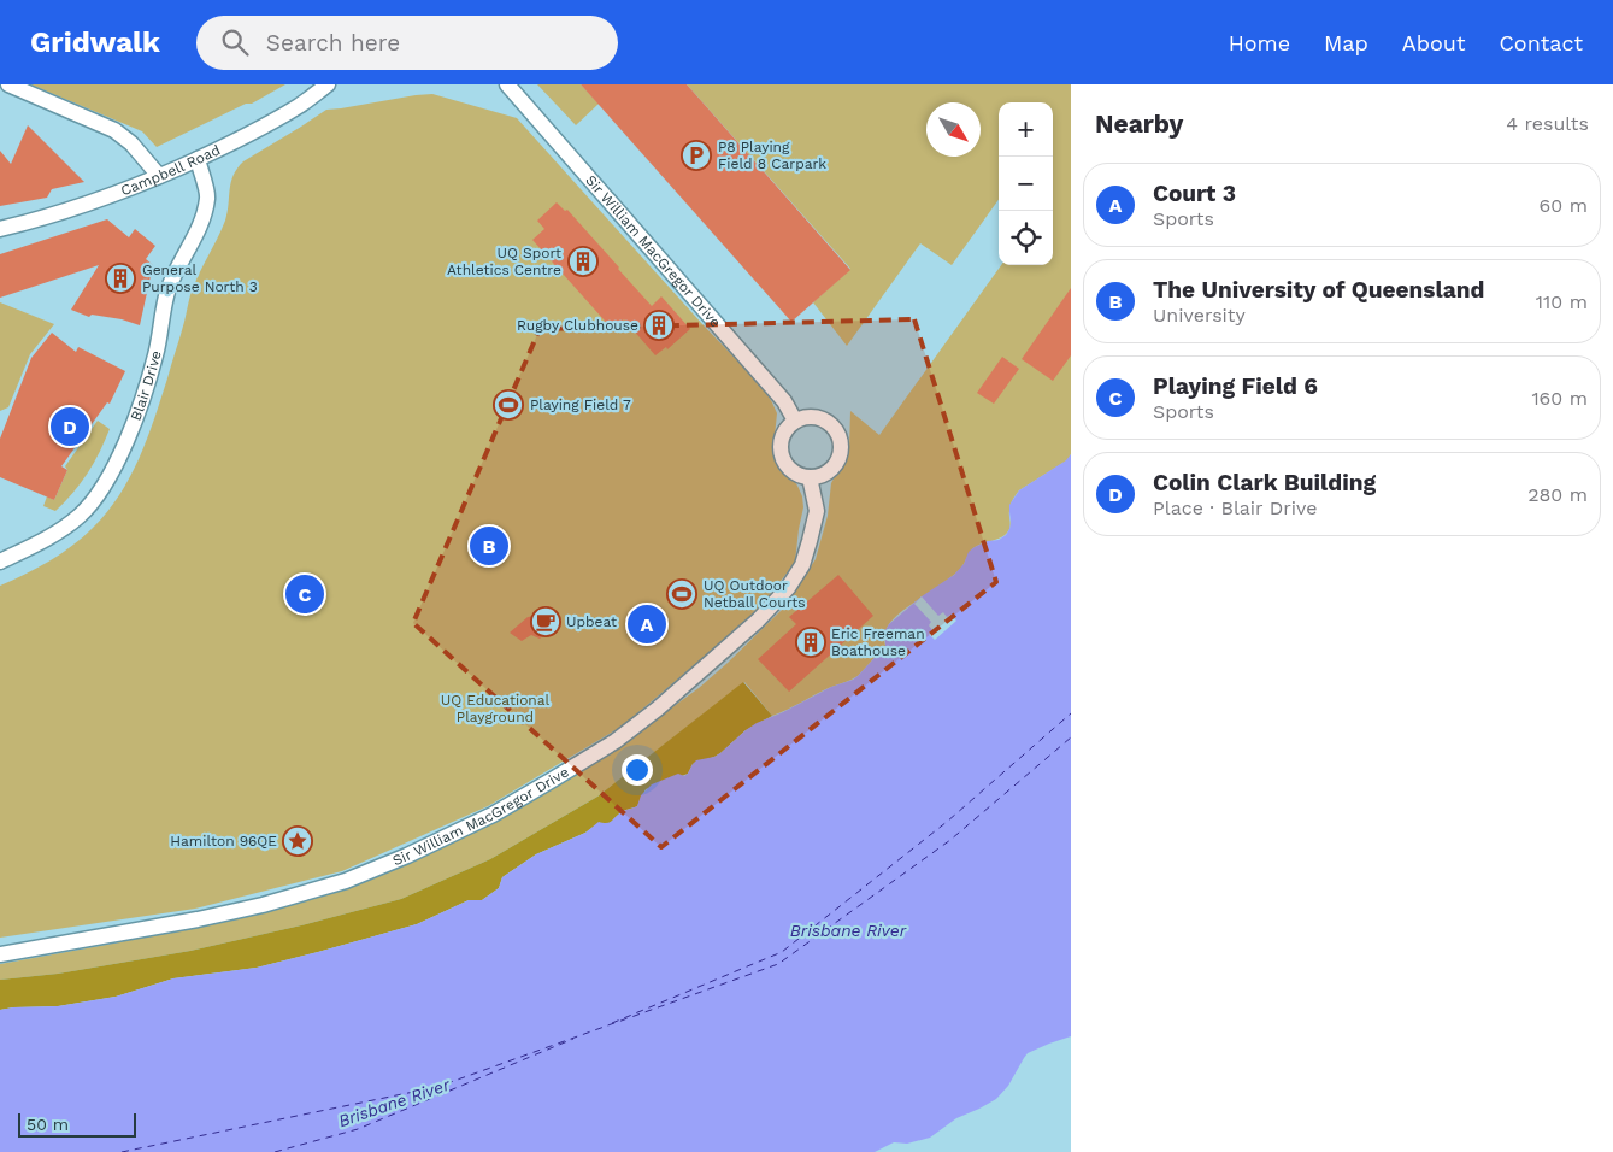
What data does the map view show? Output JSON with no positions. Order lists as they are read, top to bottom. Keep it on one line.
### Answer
{"streets":{"street":["Campbell Road","Sir William MacGregor Drive","Blair Drive"]},"crossings":[["Campbell Road","Blair Drive"]],"water":["Brisbane River"],"parks":["UQ Educational Playground"],"places":{"parking":["P8 Playing Field 8 Carpark"],"building":["UQ Sport Athletics Centre","General Purpose North 3","Rugby Clubhouse","Eric Freeman Boathouse"],"sports":["Playing Field 7","UQ Outdoor Netball Courts"],"cafe":["Upbeat"],"place":["Hamilton 96QE"]},"scale_bar":"50 m","north":"bottom right","page":{"header":"Gridwalk","search":"Search here","nav":["Home","Map","About","Contact"],"heading":["Nearby","4 results"],"map_buttons":["+","−"],"list":[{"mark":"A","name":"Court 3","note":"Sports","value":"60 m"},{"mark":"B","name":"The University of Queensland","note":"University","value":"110 m"},{"mark":"C","name":"Playing Field 6","note":"Sports","value":"160 m"},{"mark":"D","name":"Colin Clark Building","note":"Place · Blair Drive","value":"280 m"}],"pins":["D","B","C","A"],"scale":"50 m"}}
